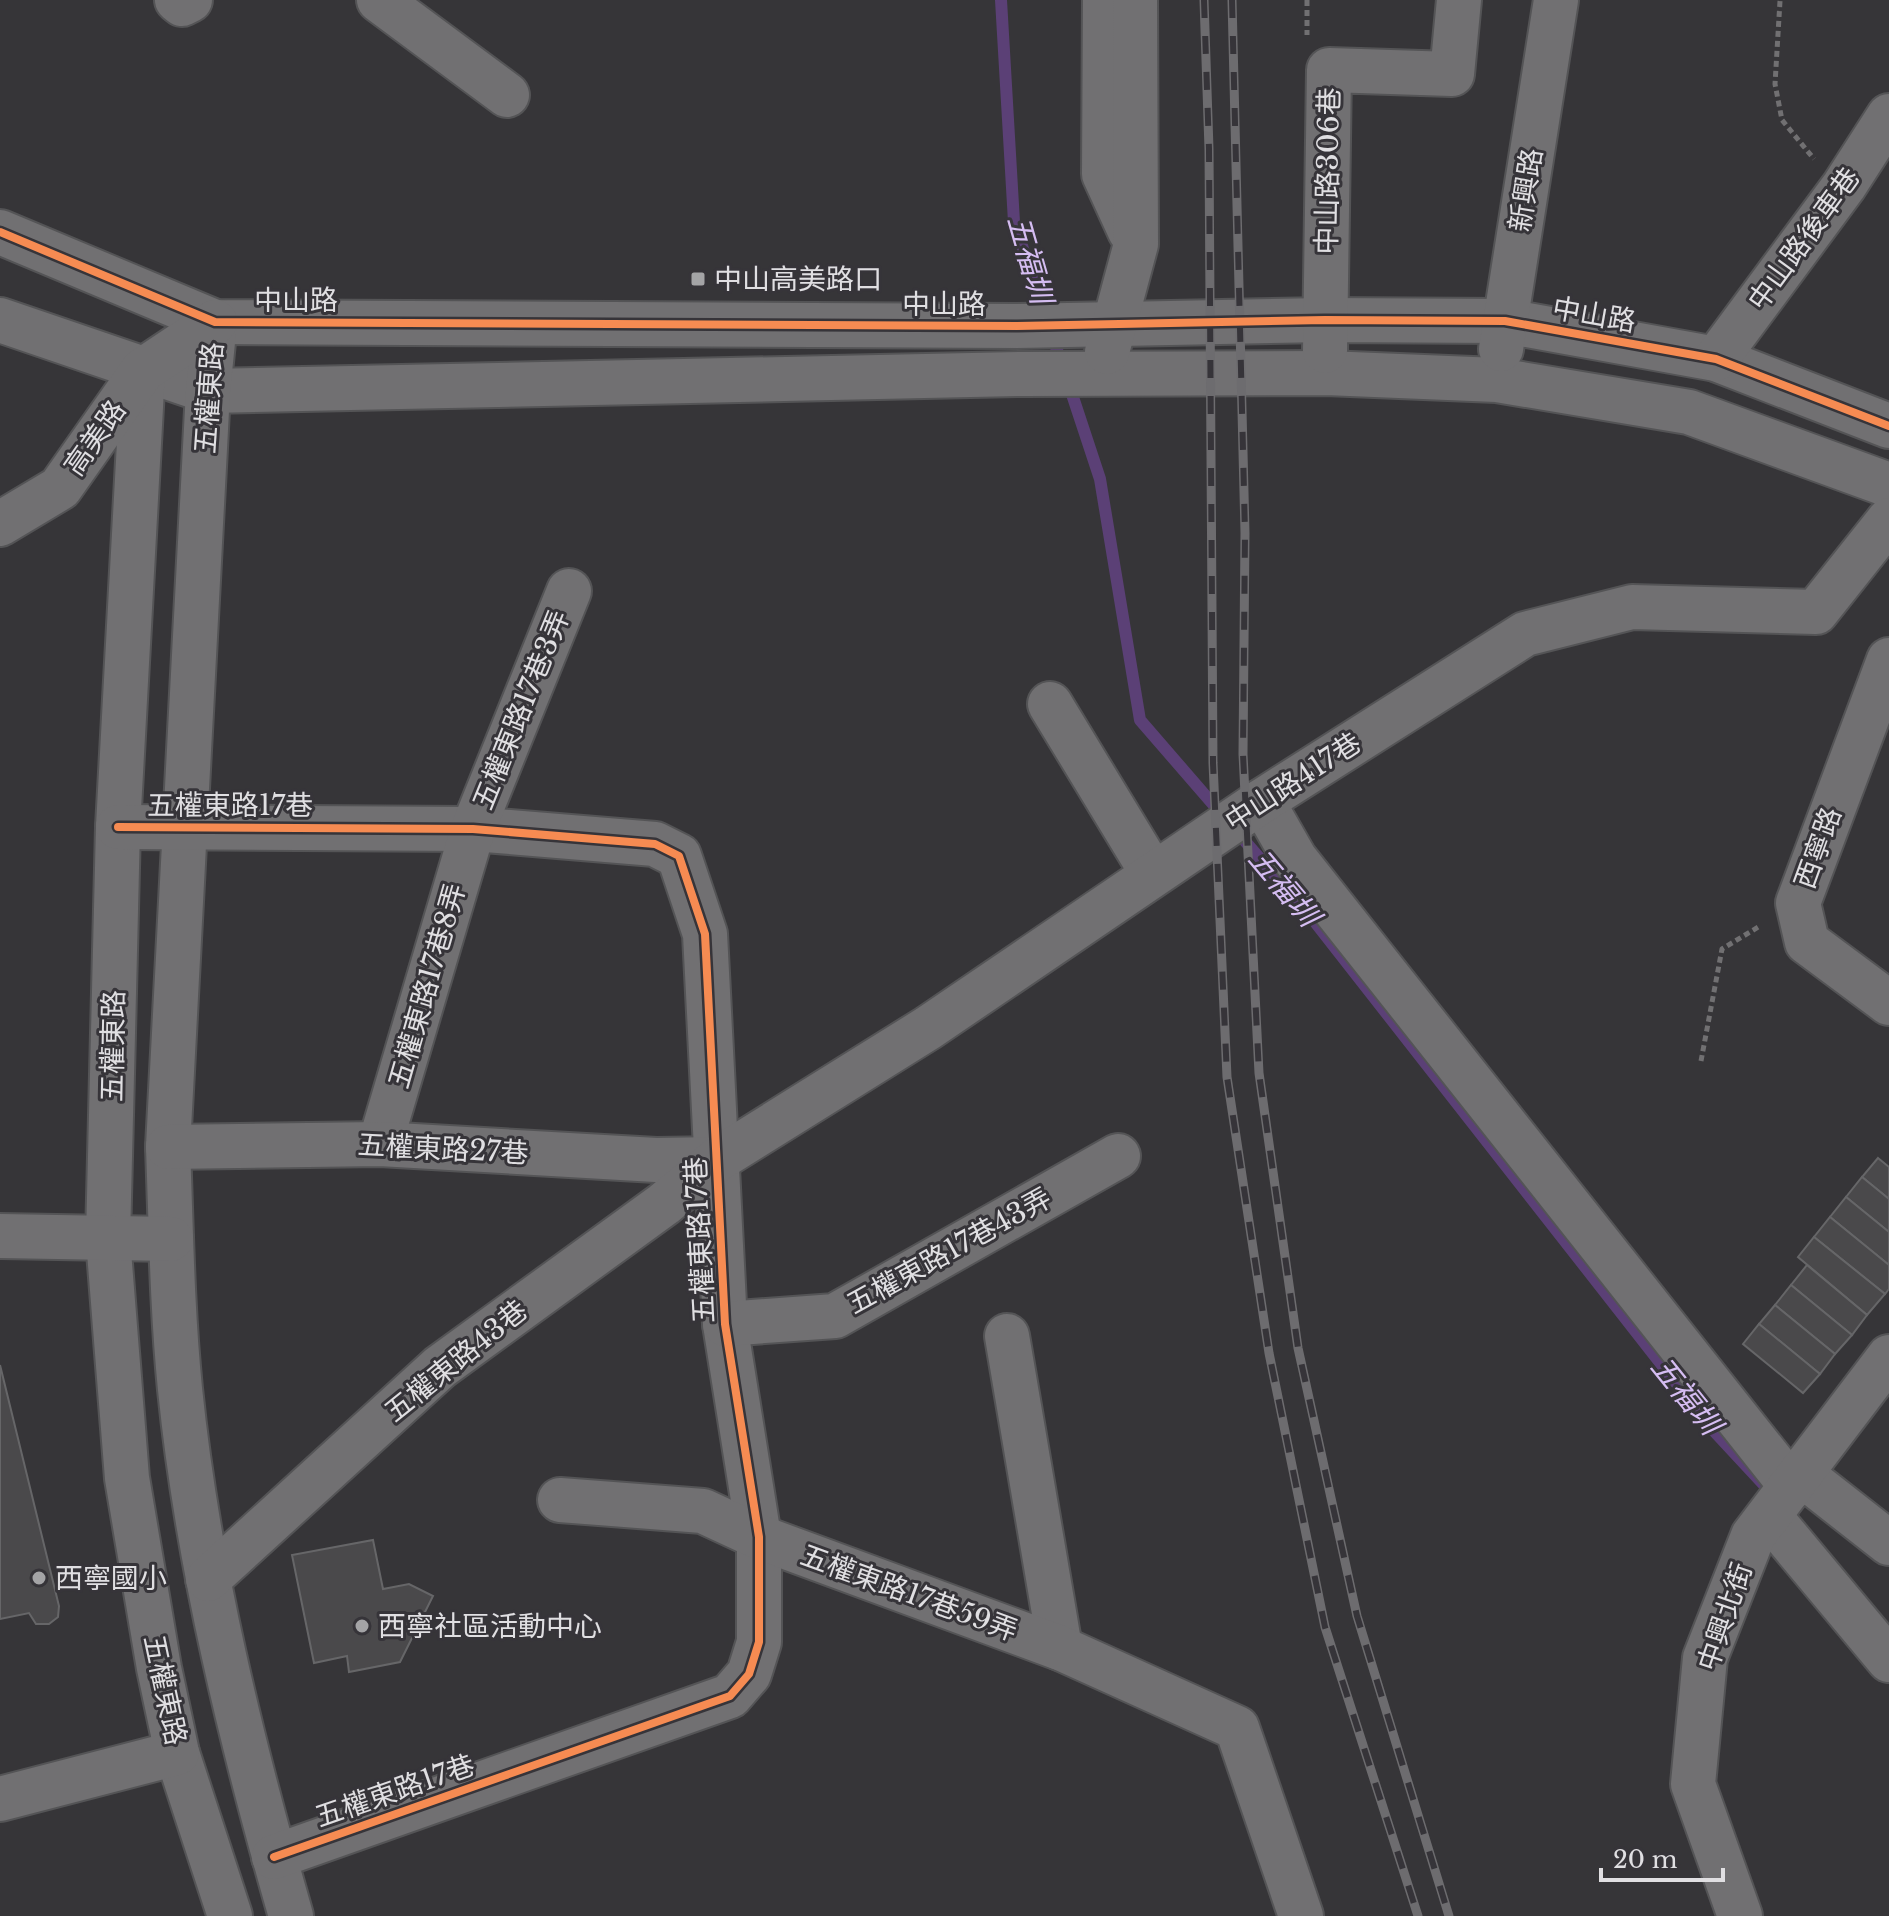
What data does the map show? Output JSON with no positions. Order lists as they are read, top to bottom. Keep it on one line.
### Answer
{"streets":{"street":["中山路306巷","新興路","中山路後車巷","中山路","五權東路","高美路","五權東路17巷3弄","中山路417巷","五權東路17巷","西寧路","五權東路17巷8弄","五權東路27巷","五權東路17巷43弄","五權東路43巷","五權東路17巷59弄","中興北街"]},"crossings":[["中山路306巷","中山路"],["新興路","中山路"],["中山路後車巷","中山路"],["中山路","五權東路"],["五權東路","高美路"],["五權東路","五權東路17巷"],["五權東路","五權東路27巷"],["五權東路","五權東路43巷"],["五權東路17巷3弄","五權東路17巷"],["五權東路17巷3弄","五權東路17巷8弄"],["中山路417巷","五權東路17巷"],["中山路417巷","五權東路27巷"],["中山路417巷","五權東路43巷"],["五權東路17巷","五權東路17巷8弄"],["五權東路17巷","五權東路27巷"],["五權東路17巷","五權東路17巷43弄"],["五權東路17巷","五權東路43巷"],["五權東路17巷","五權東路17巷59弄"],["五權東路17巷8弄","五權東路27巷"],["五權東路27巷","五權東路43巷"]],"water":["五福圳"],"places":{"transit":["中山高美路口"],"other":["西寧國小","西寧社區活動中心"]},"scale_bar":"20 m"}
